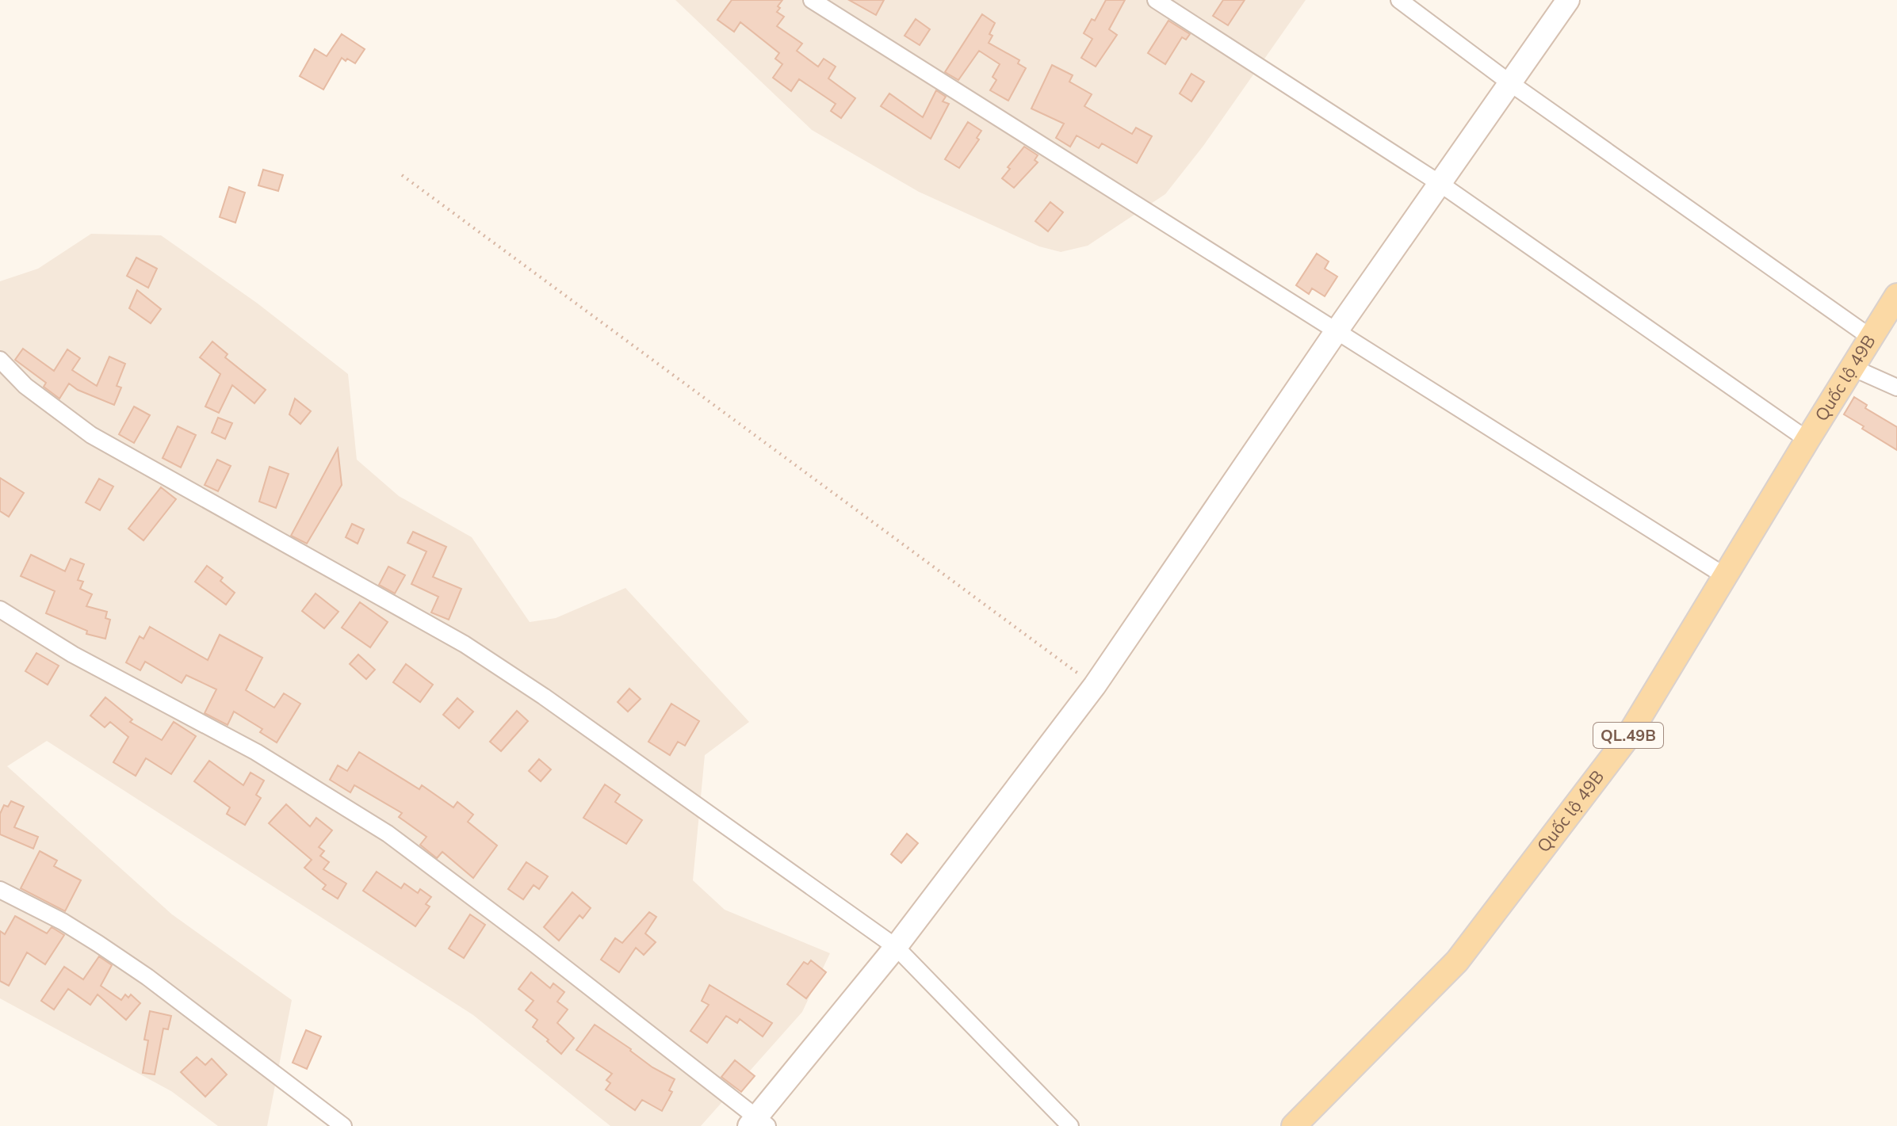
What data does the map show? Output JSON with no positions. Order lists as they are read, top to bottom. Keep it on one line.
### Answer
{"streets":{"main road":["Quốc lộ 49B","QL.49B"]}}
